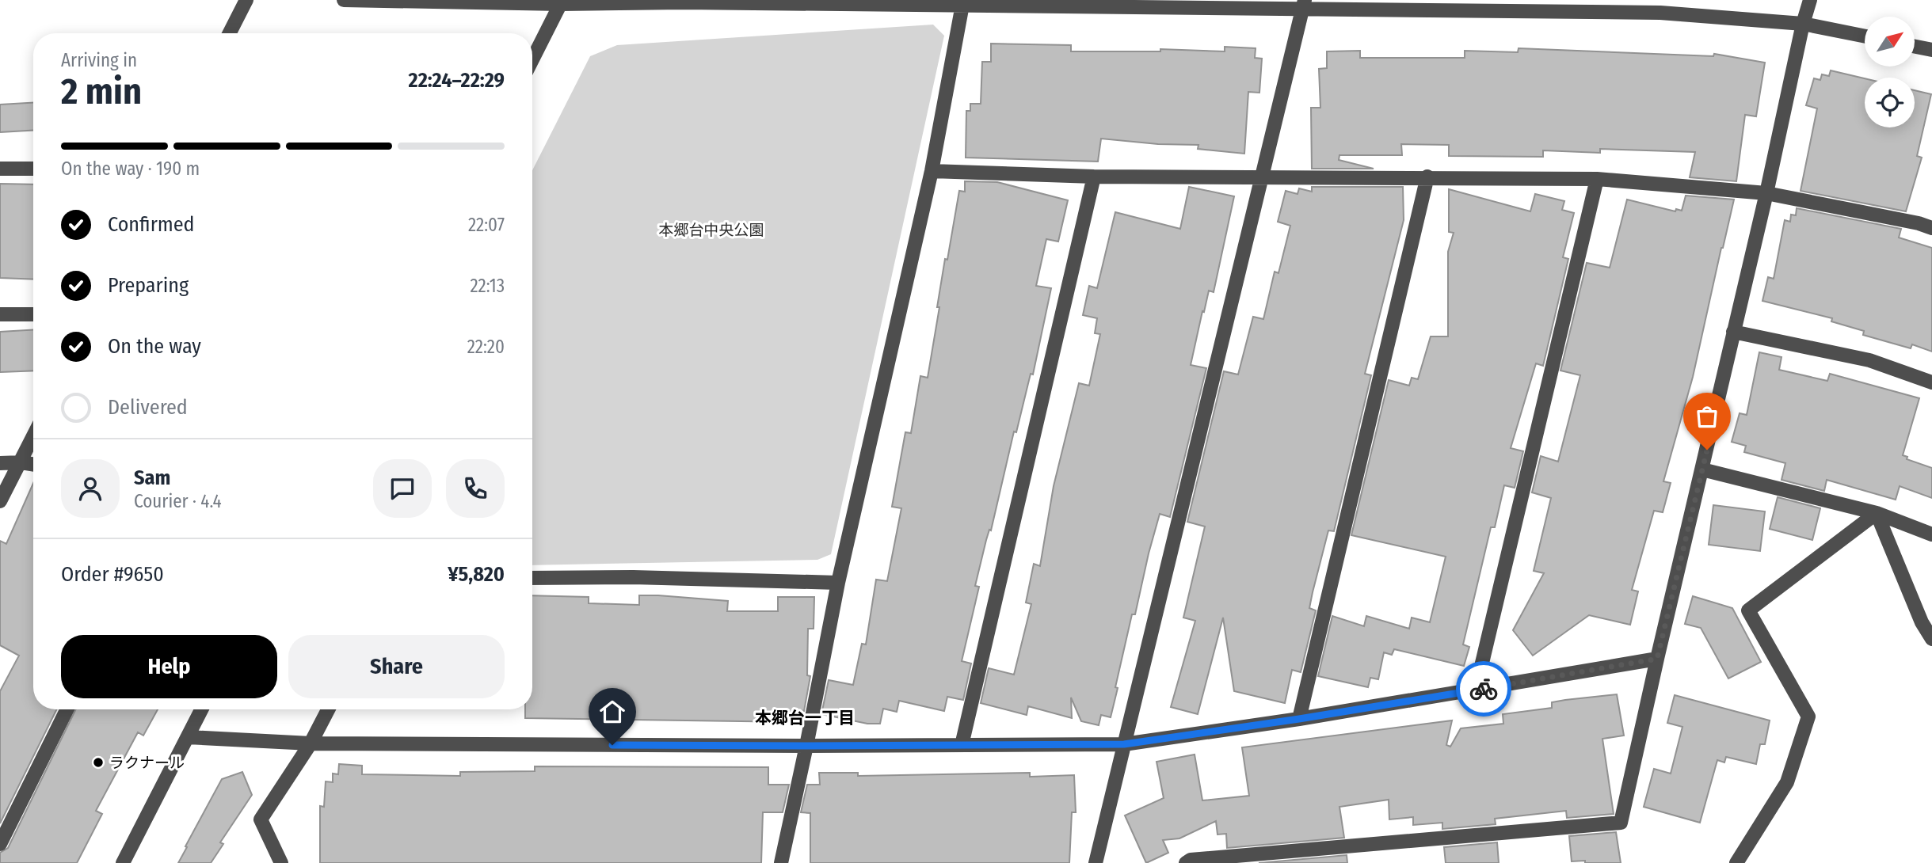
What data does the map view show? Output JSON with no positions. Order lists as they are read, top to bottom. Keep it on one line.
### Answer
{"districts":["本郷台一丁目"],"parks":["本郷台中央公園"],"places":["ラクナール"],"north":"top right","page":{"heading":["2 min","Arriving in","22:24–22:29"],"panel":["Sam","Courier · 4.4","Order #9650","¥5,820"],"bar":"On the way · 190 m","list":[["Confirmed","22:07"],["Preparing","22:13"],["On the way","22:20"],"Delivered"],"buttons":["Help","Share"]}}
